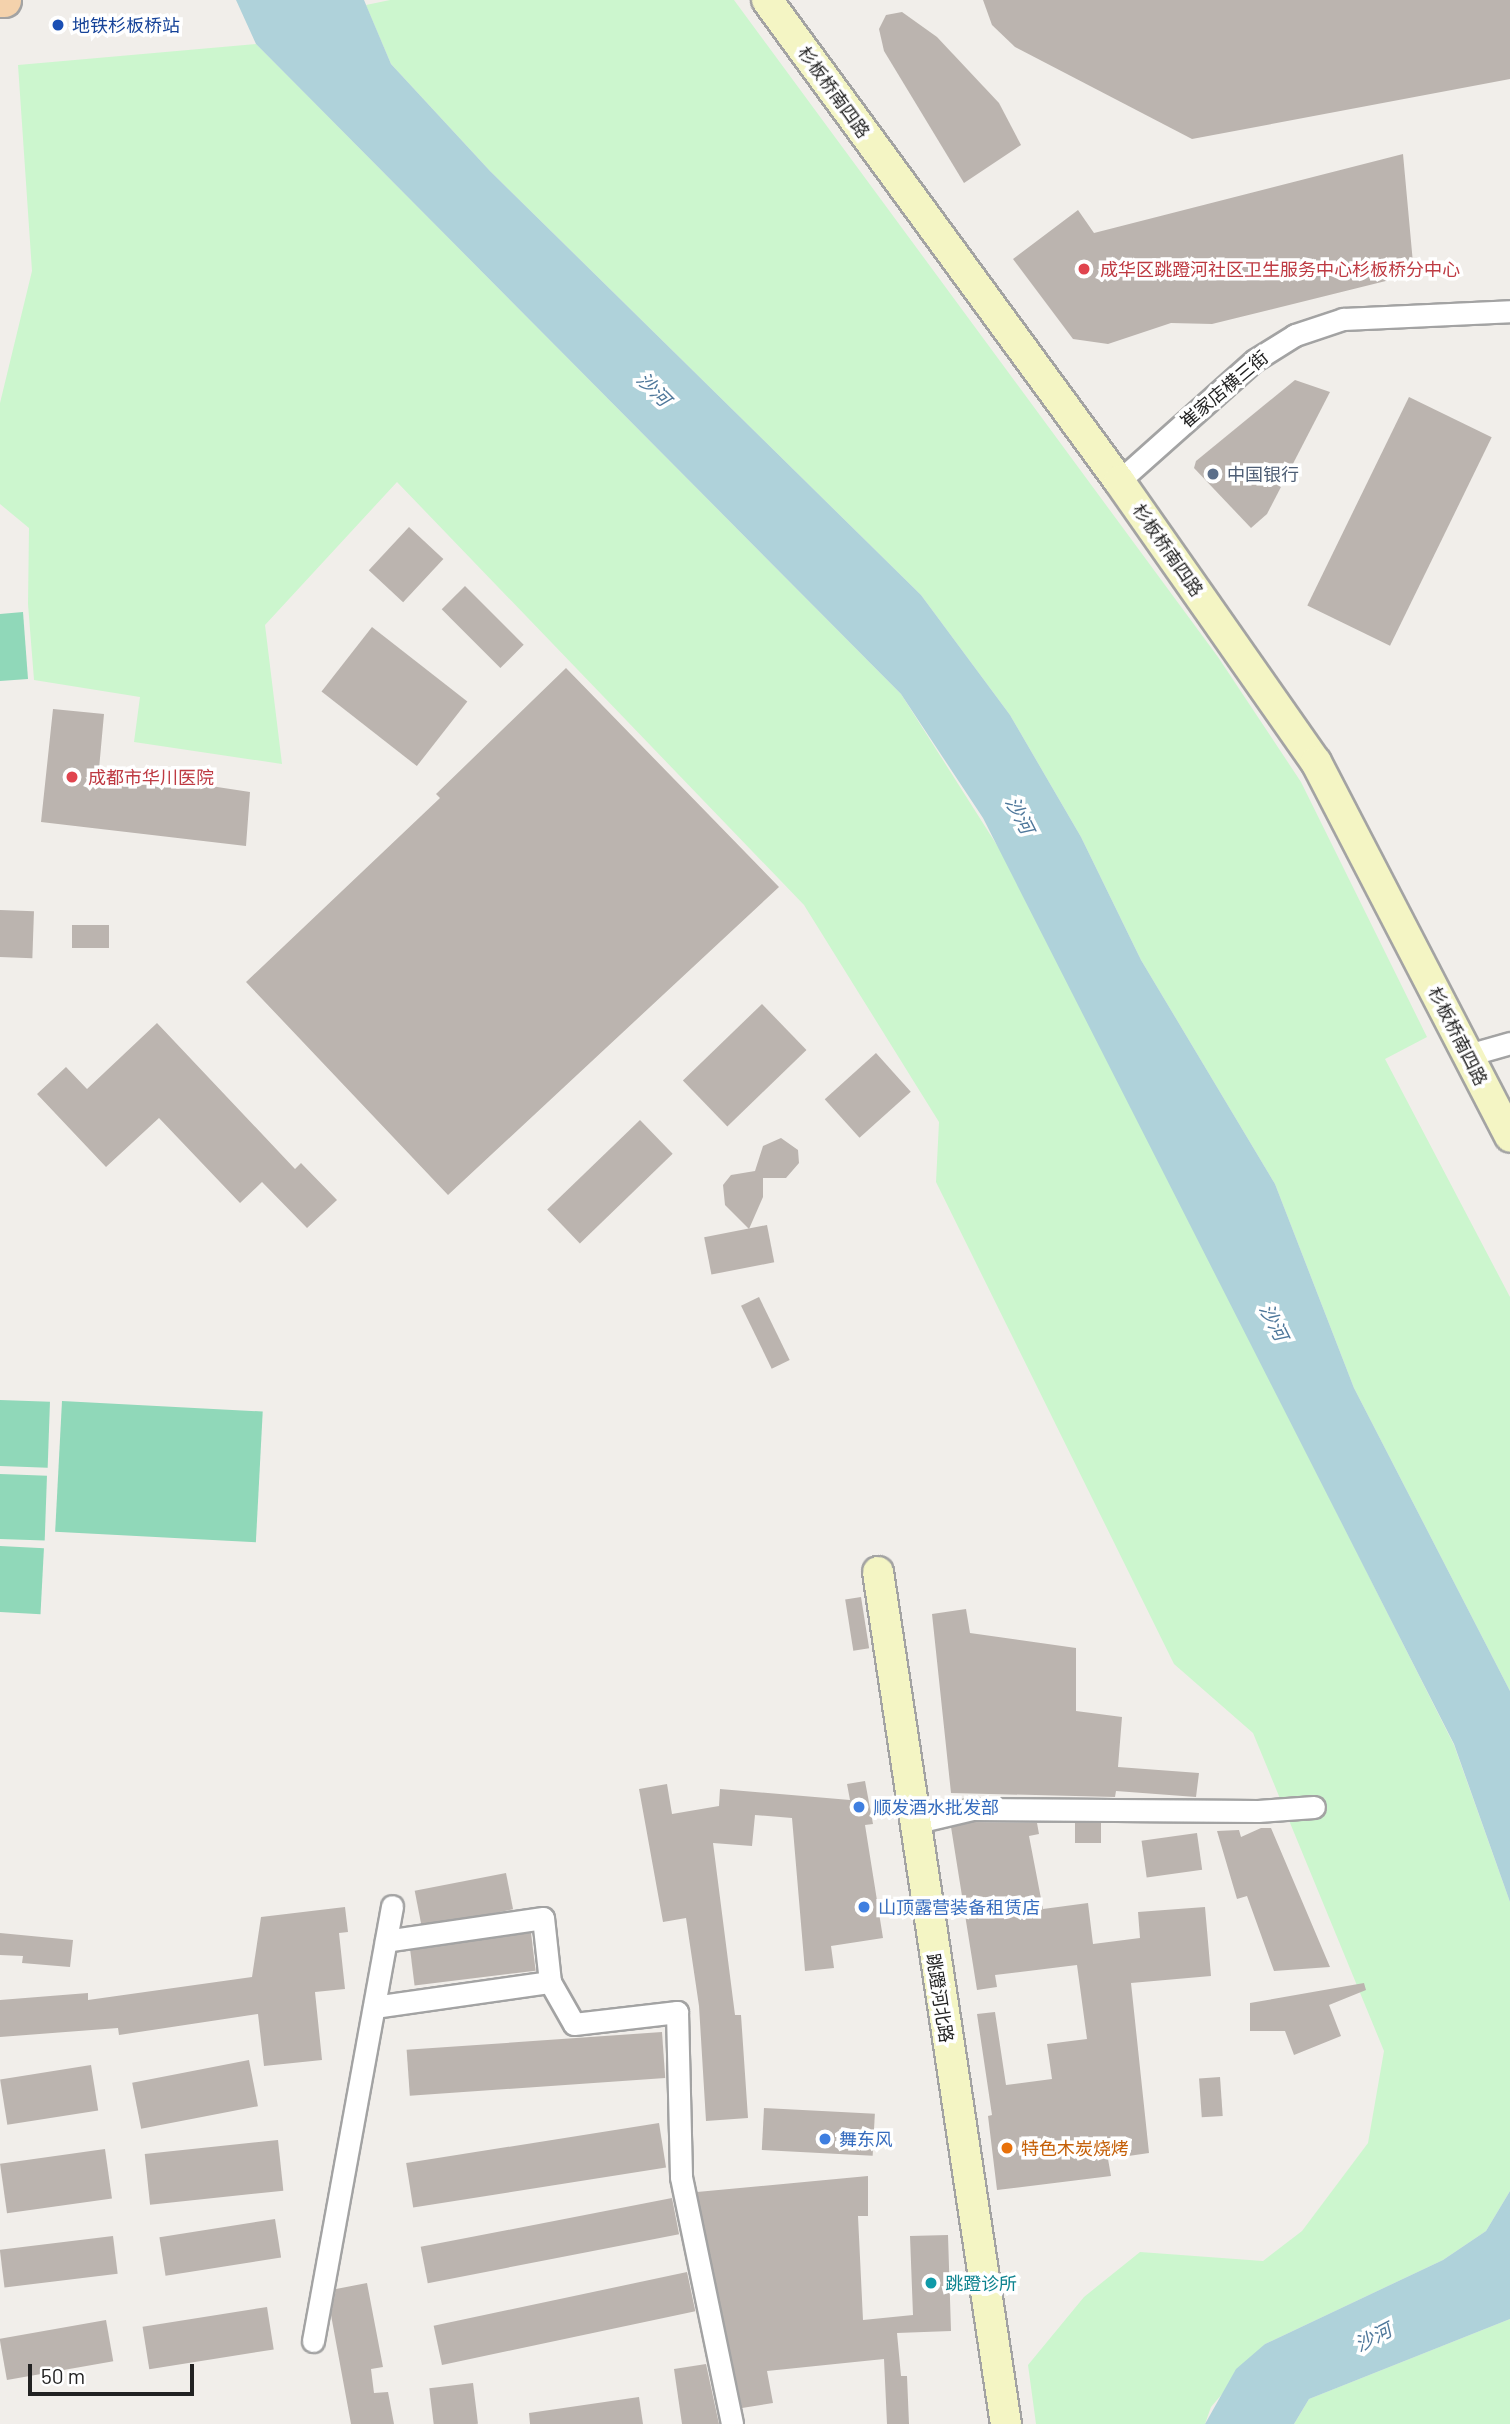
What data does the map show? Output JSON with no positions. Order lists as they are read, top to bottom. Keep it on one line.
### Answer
{"streets":{"street":["杉板桥南四路","崔家店横三街","跳蹬河北路"]},"crossings":[["杉板桥南四路","崔家店横三街"]],"water":["沙河"],"places":["地铁杉板桥站","成华区跳蹬河社区卫生服务中心杉板桥分中心","中国银行","成都市华川医院","顺发酒水批发部","山顶露营装备租赁店","舞东风","特色木炭烧烤","跳蹬诊所"],"scale_bar":"50 m"}
